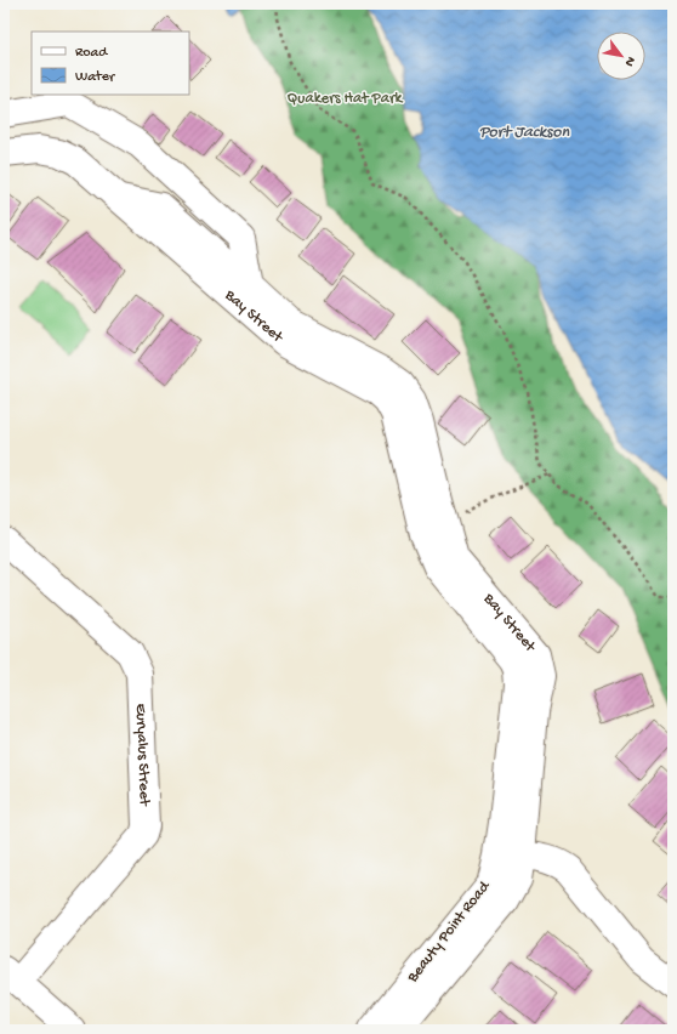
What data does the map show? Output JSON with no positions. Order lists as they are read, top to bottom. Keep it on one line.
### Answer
{"streets":{"street":["Bay Street","Euryalus Street","Beauty Point Road"]},"crossings":[["Bay Street","Beauty Point Road"]],"water":["Port Jackson"],"parks":["Quakers Hat Park"],"legend":["Road","Water"],"north":"bottom right"}
